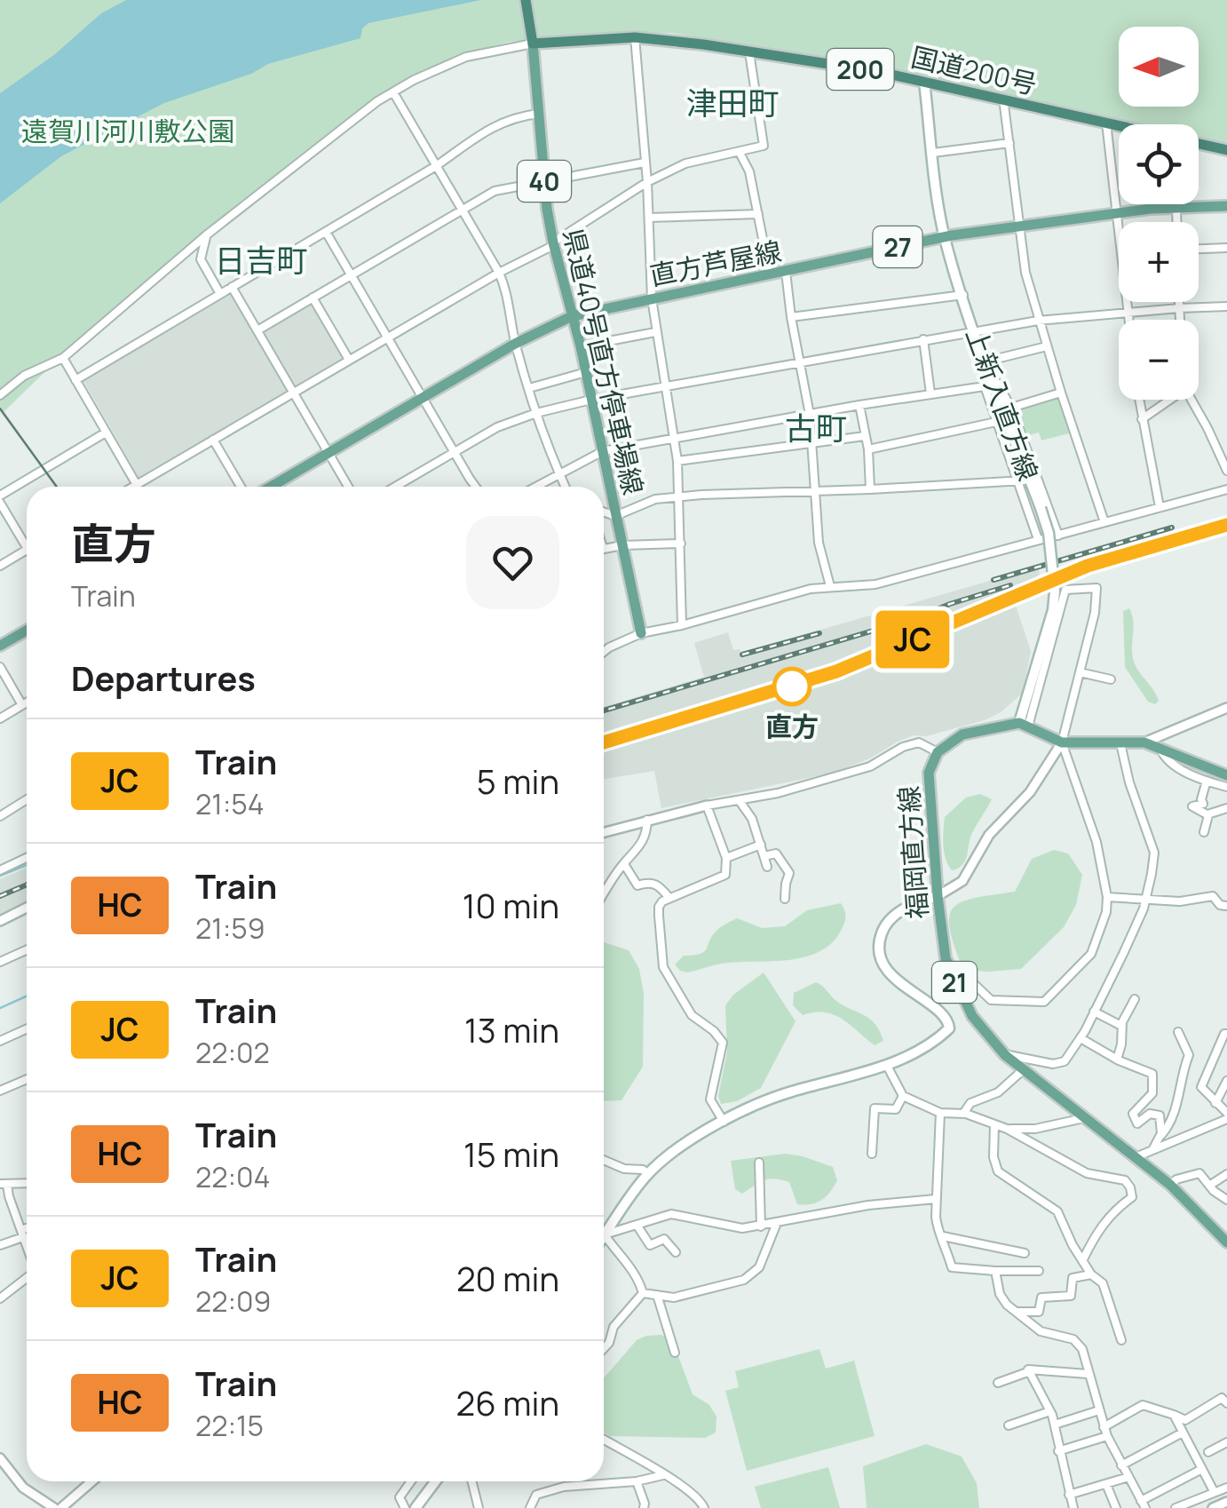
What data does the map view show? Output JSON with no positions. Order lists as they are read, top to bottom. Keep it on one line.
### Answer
{"streets":{"highway":["200","国道200号"],"main road":["40","27","直方芦屋線","県道40号直方停車場線","上新入直方線","福岡直方線","21"]},"crossings":[["国道200号","県道40号直方停車場線"],["国道200号","上新入直方線"],["直方芦屋線","県道40号直方停車場線"],["直方芦屋線","上新入直方線"],["上新入直方線","福岡直方線"]],"districts":["津田町","日吉町","古町"],"parks":["遠賀川河川敷公園"],"places":["直方"],"north":"left","page":{"on_map":"JC","map_buttons":["+","−"],"heading":[["直方","Train"],"Departures"],"list":[{"mark":"JC","name":"Train","note":"21:54","value":"5 min"},{"mark":"HC","name":"Train","note":"21:59","value":"10 min"},{"mark":"JC","name":"Train","note":"22:02","value":"13 min"},{"mark":"HC","name":"Train","note":"22:04","value":"15 min"},{"mark":"JC","name":"Train","note":"22:09","value":"20 min"},{"mark":"HC","name":"Train","note":"22:15","value":"26 min"}]}}
